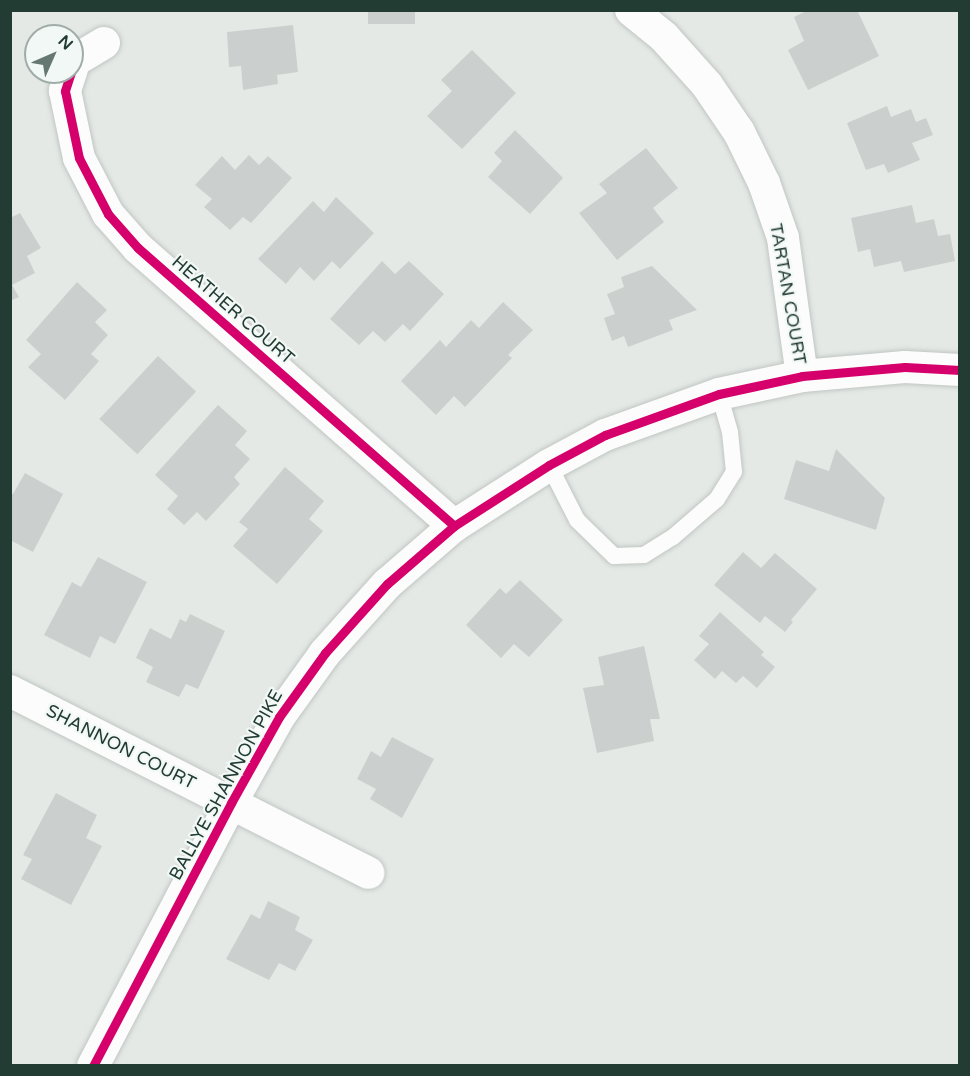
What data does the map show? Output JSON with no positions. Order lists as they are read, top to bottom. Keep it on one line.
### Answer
{"streets":{"street":["TARTAN COURT","HEATHER COURT","SHANNON COURT","BALLYE SHANNON PIKE"]},"crossings":[["TARTAN COURT","BALLYE SHANNON PIKE"],["HEATHER COURT","BALLYE SHANNON PIKE"],["SHANNON COURT","BALLYE SHANNON PIKE"]],"north":"top right"}
